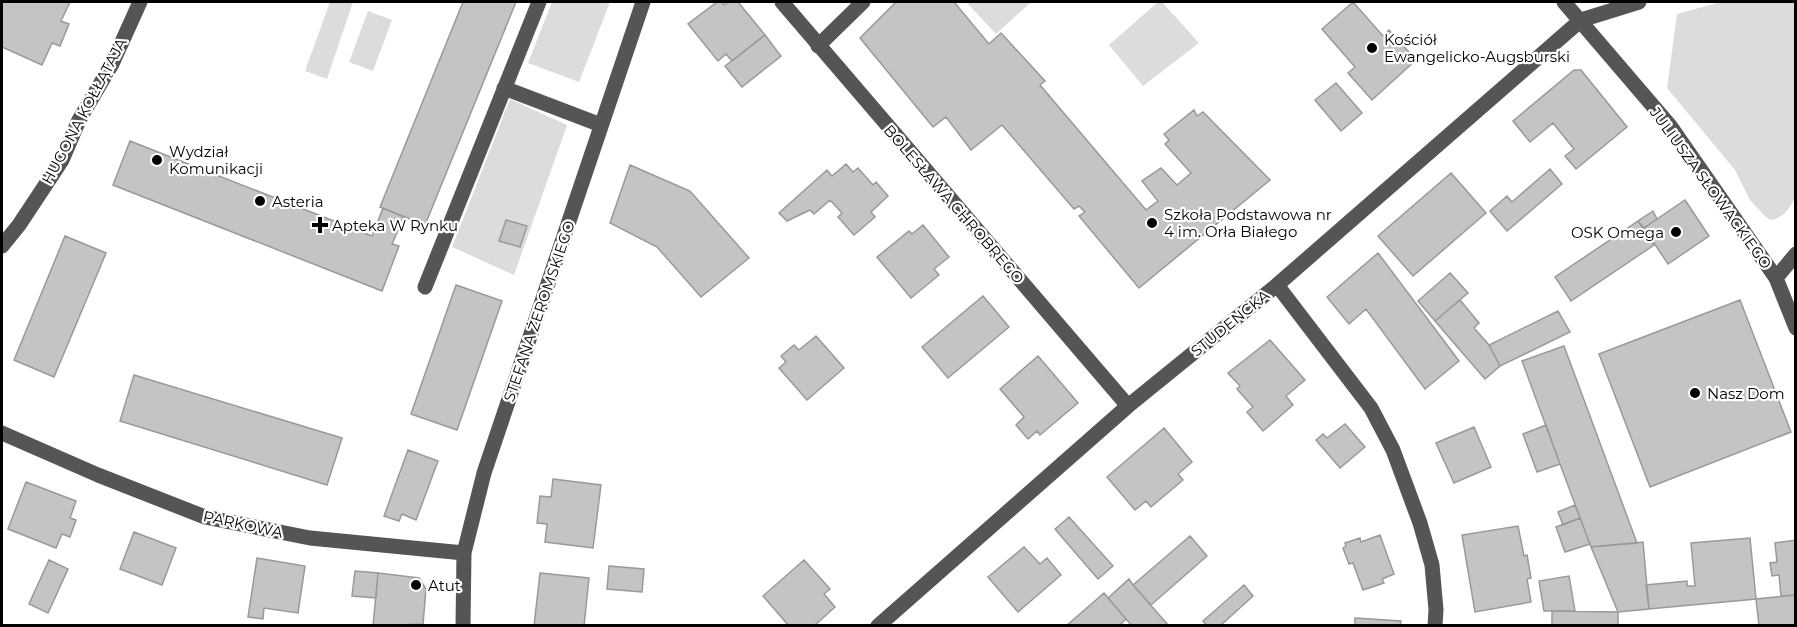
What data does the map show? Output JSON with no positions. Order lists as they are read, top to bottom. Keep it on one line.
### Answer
{"streets":{"street":["HUGONA KOŁŁĄTAJA","JULIUSZA SŁOWACKIEGO","BOLESŁAWA CHROBREGO","STEFANA ŻEROMSKIEGO","STUDENCKA","PARKOWA"]},"crossings":[["JULIUSZA SŁOWACKIEGO","STUDENCKA"],["BOLESŁAWA CHROBREGO","STUDENCKA"],["STEFANA ŻEROMSKIEGO","PARKOWA"]],"places":{"other":["Kościół Ewangelicko-Augsburski","Wydział Komunikacji","Asteria","Szkoła Podstawowa nr 4 im. Orła Białego","OSK Omega","Nasz Dom","Atut"],"health":["Apteka W Rynku"]}}
